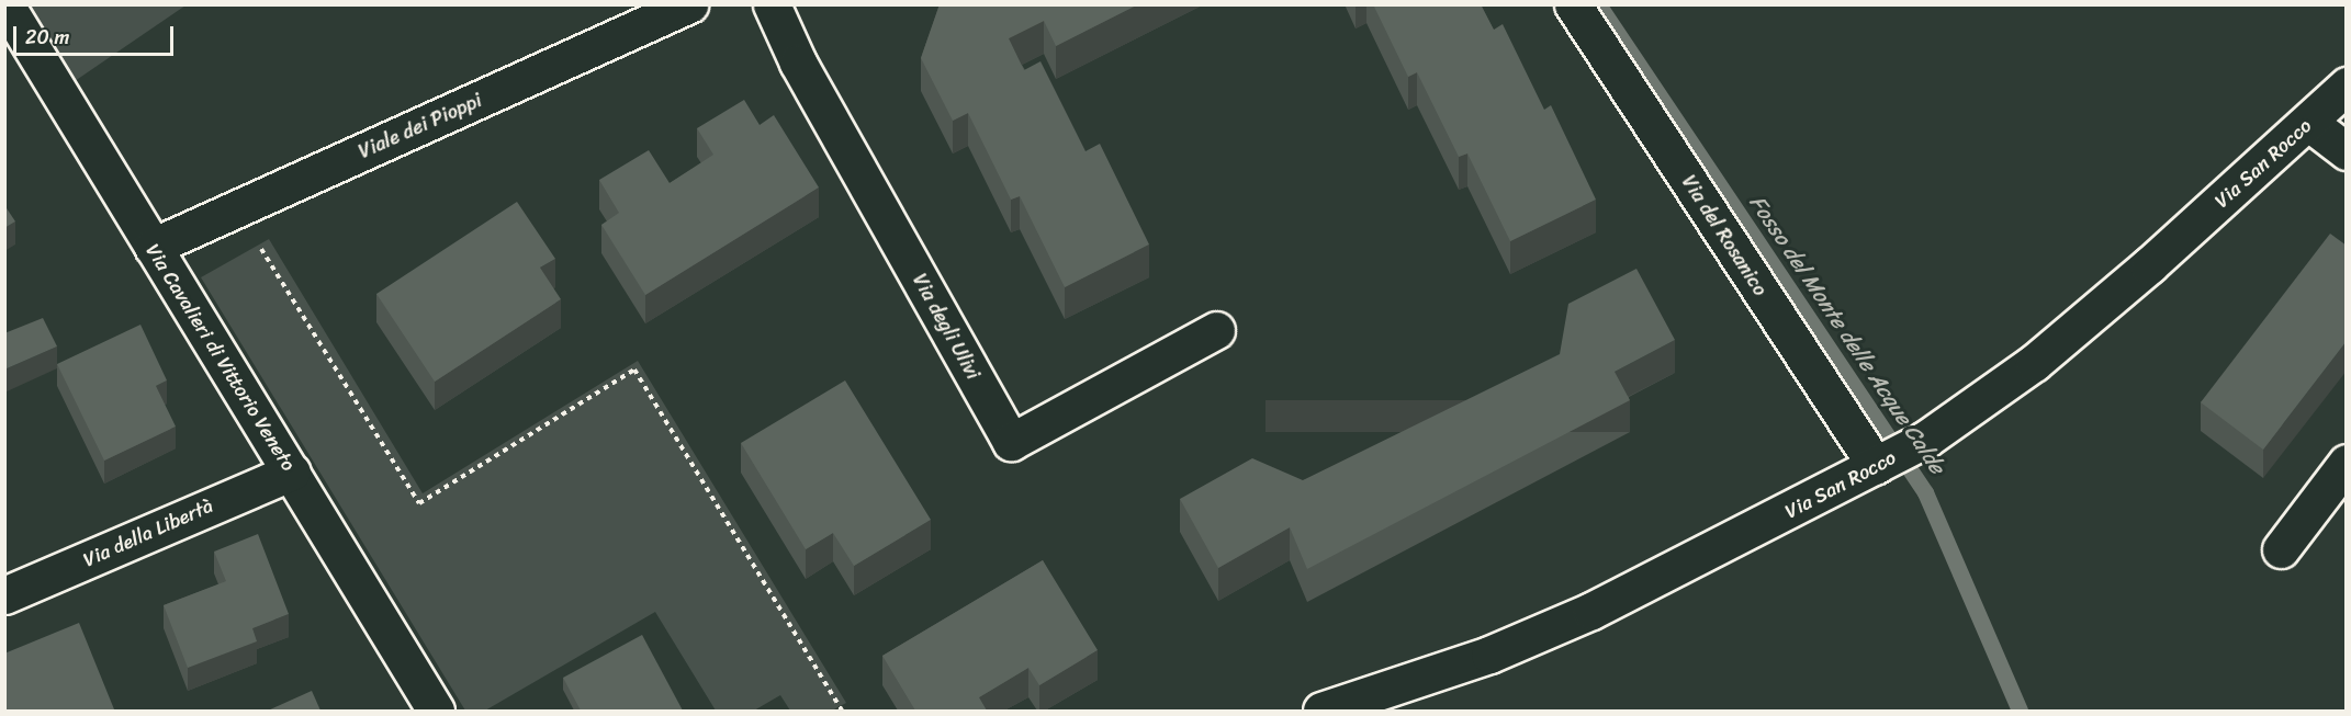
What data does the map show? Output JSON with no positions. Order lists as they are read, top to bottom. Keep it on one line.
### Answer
{"streets":{"street":["Viale dei Pioppi","Via San Rocco","Via del Rosanico","Via degli Ulivi","Via Cavalieri di Vittorio Veneto","Via della Libertà"]},"crossings":[["Viale dei Pioppi","Via Cavalieri di Vittorio Veneto"],["Via San Rocco","Via del Rosanico"],["Via Cavalieri di Vittorio Veneto","Via della Libertà"]],"water":["Fosso del Monte delle Acque Calde"],"scale_bar":"20 m"}
